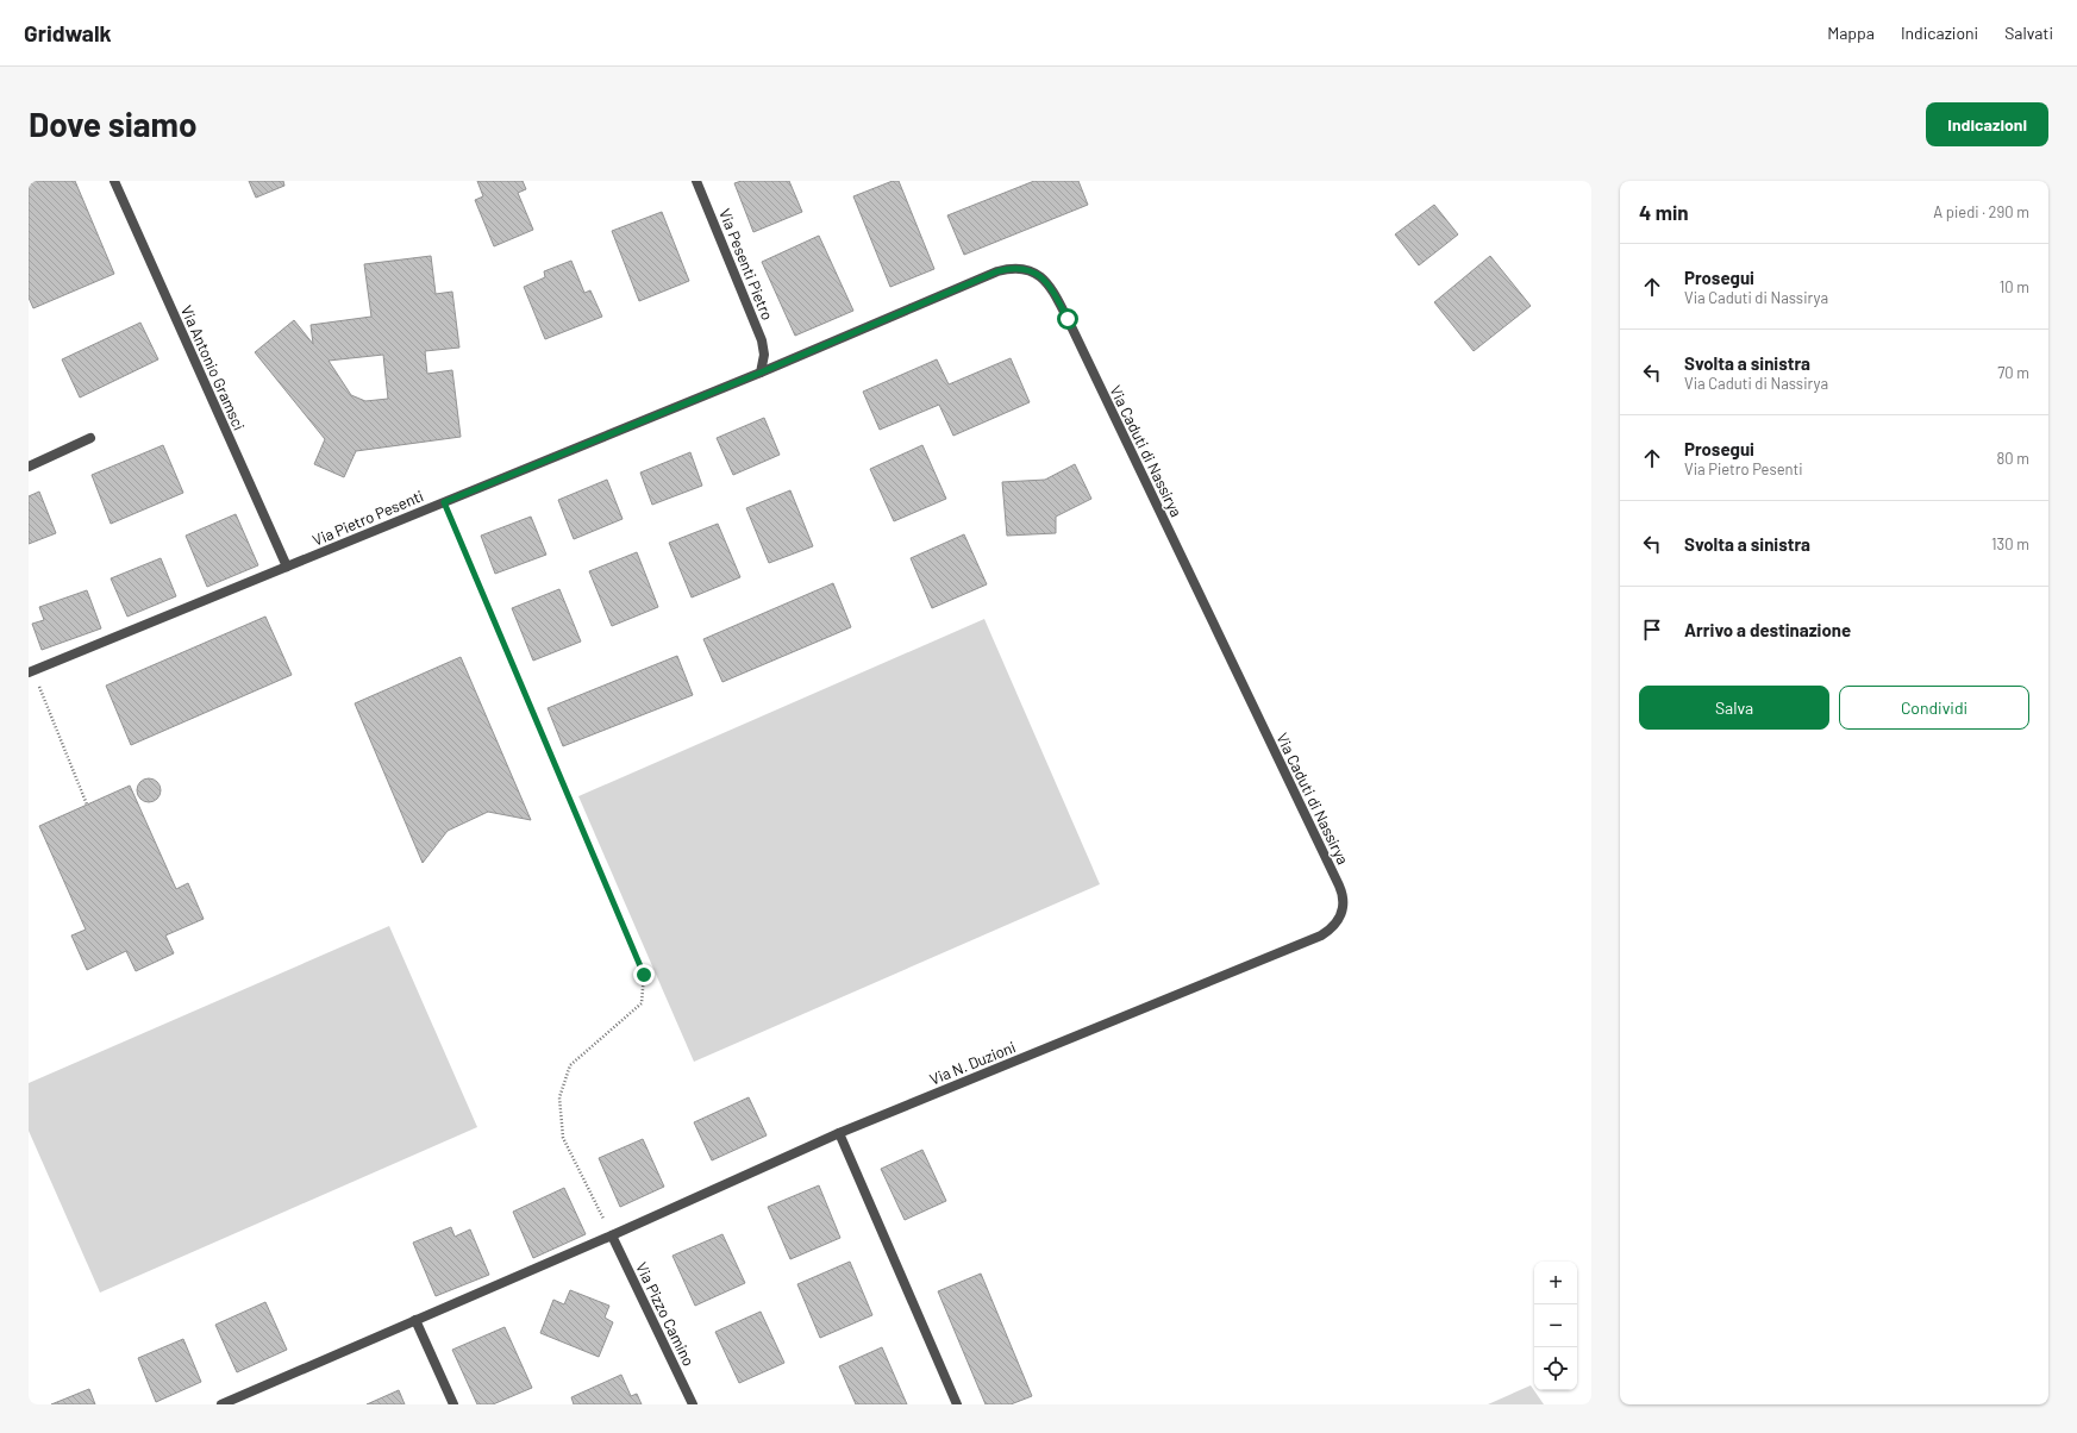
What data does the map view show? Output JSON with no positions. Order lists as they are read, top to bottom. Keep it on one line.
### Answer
{"streets":{"street":["Via Pesenti Pietro","Via Antonio Gramsci","Via Caduti di Nassirya","Via Pietro Pesenti","Via N. Duzioni","Via Pizzo Camino"]},"crossings":[["Via Pesenti Pietro","Via Caduti di Nassirya"],["Via Pesenti Pietro","Via Pietro Pesenti"],["Via Antonio Gramsci","Via Pietro Pesenti"],["Via Caduti di Nassirya","Via Pietro Pesenti"],["Via Caduti di Nassirya","Via N. Duzioni"],["Via N. Duzioni","Via Pizzo Camino"]],"page":{"header":"Gridwalk","nav":["Mappa","Indicazioni","Salvati"],"buttons":["Indicazioni",["Salva","Condividi"]],"title":"Dove siamo","heading":["4 min","A piedi · 290 m"],"list":[["Prosegui","Via Caduti di Nassirya","10 m"],["Svolta a sinistra","Via Caduti di Nassirya","70 m"],["Prosegui","Via Pietro Pesenti","80 m"],["Svolta a sinistra","130 m"],"Arrivo a destinazione"],"map_buttons":["+","−"]}}
